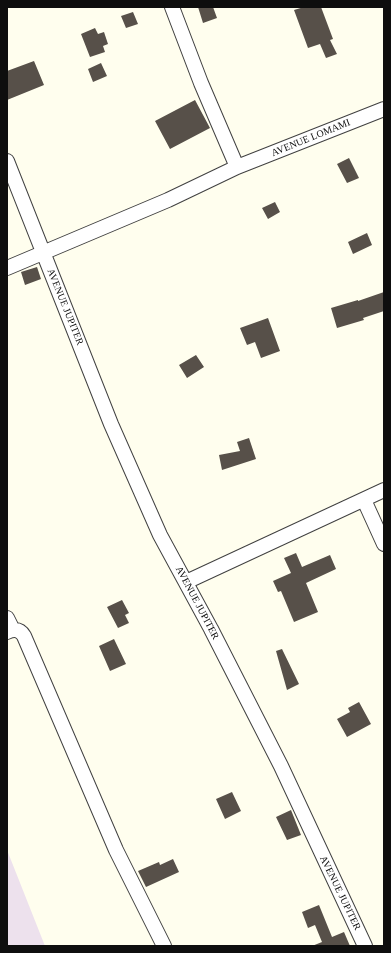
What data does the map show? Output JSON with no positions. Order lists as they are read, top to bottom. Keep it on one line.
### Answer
{"streets":{"street":["AVENUE LOMAMI","AVENUE JUPITER"]},"crossings":[["AVENUE LOMAMI","AVENUE JUPITER"]]}
